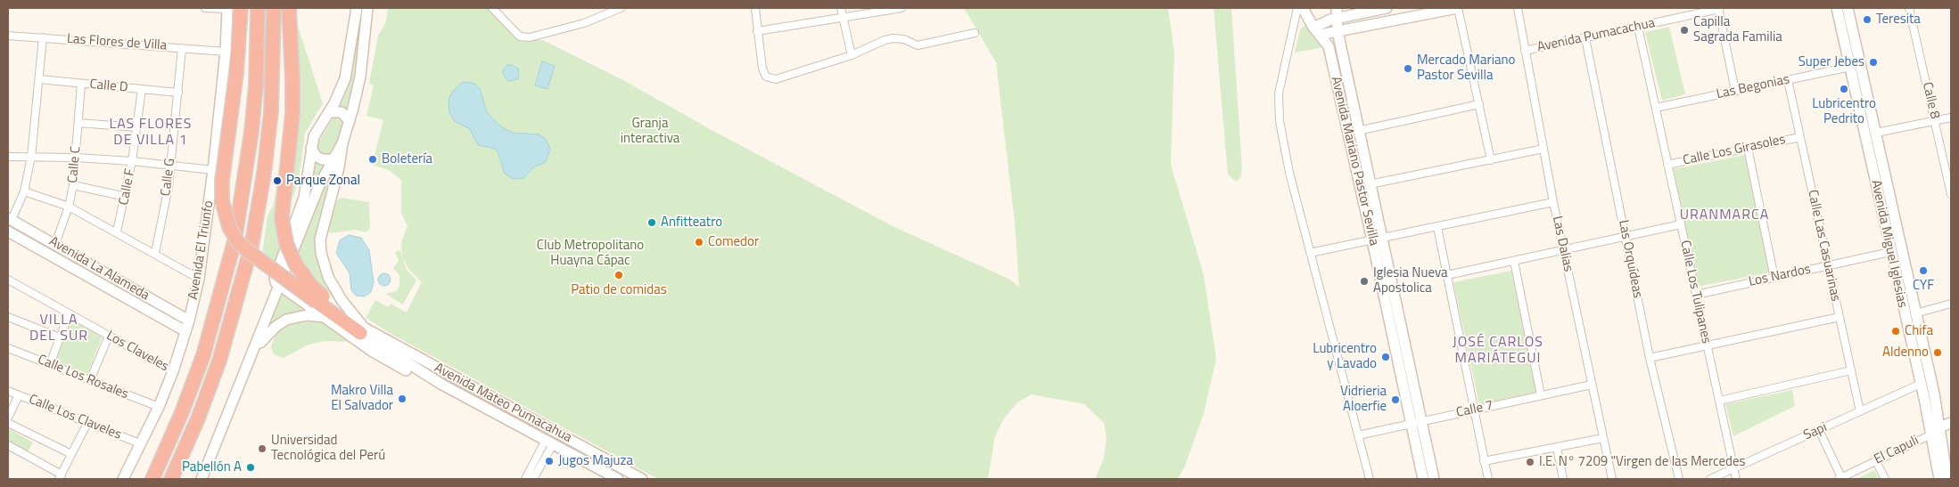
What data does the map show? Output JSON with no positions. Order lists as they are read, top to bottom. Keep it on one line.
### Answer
{"streets":{"main road":["Avenida Mariano Pastor Sevilla","Avenida Miguel Iglesias","Avenida El Triunfo","Avenida La Alameda","Avenida Mateo Pumacahua"],"street":["Avenida Pumacachua","Las Flores de Villa","Calle D","Las Begonias","Calle 8","Calle Los Girasoles","Calle C","Calle G","Calle F","Las Dalias","Calle Las Casuarinas","Las Orquídeas","Los Nardos","Calle Los Tulipanes","Los Claveles","Calle Los Rosales","Calle 7","Calle Los Claveles","Sapi","El Capuli"]},"crossings":[["Avenida Pumacachua","Las Dalias"],["Avenida Pumacachua","Las Orquídeas"],["Avenida Pumacachua","Calle Los Tulipanes"],["Las Flores de Villa","Calle G"],["Las Flores de Villa","Avenida El Triunfo"],["Calle D","Calle C"],["Calle D","Calle G"],["Calle D","Calle F"],["Las Begonias","Avenida Miguel Iglesias"],["Las Begonias","Calle Las Casuarinas"],["Las Begonias","Calle Los Tulipanes"],["Calle Los Girasoles","Calle Las Casuarinas"],["Calle Los Girasoles","Calle Los Tulipanes"],["Avenida Mariano Pastor Sevilla","Calle 7"],["Calle C","Avenida La Alameda"],["Las Dalias","Calle 7"],["Avenida Miguel Iglesias","Los Nardos"],["Avenida Miguel Iglesias","Sapi"],["Avenida Miguel Iglesias","El Capuli"],["Calle Las Casuarinas","Los Nardos"],["Calle Las Casuarinas","Sapi"],["Avenida El Triunfo","Avenida La Alameda"],["Avenida El Triunfo","Los Claveles"],["Avenida El Triunfo","Calle Los Rosales"],["Avenida El Triunfo","Calle Los Claveles"],["Los Nardos","Calle Los Tulipanes"],["Calle Los Tulipanes","Sapi"]],"districts":["LAS FLORES DE VILLA 1","URANMARCA","VILLA DEL SUR","JOSÉ CARLOS MARIÁTEGUI"],"parks":["Granja interactiva","Club Metropolitano Huayna Cápac"],"places":["Teresita","Capilla Sagrada Familia","Super Jebes","Mercado Mariano Pastor Sevilla","Lubricentro Pedrito","Boletería","Parque Zonal","Anfitteatro","Comedor","CYF","Patio de comidas","Iglesia Nueva Apostolica","Chifa","Aldenno","Lubricentro y Lavado","Makro Villa El Salvador","Vidrieria Aloerfie","Universidad Tecnológica del Perú","Jugos Majuza","I.E. N° 7209 \"Virgen de las Mercedes","Pabellón A"]}
